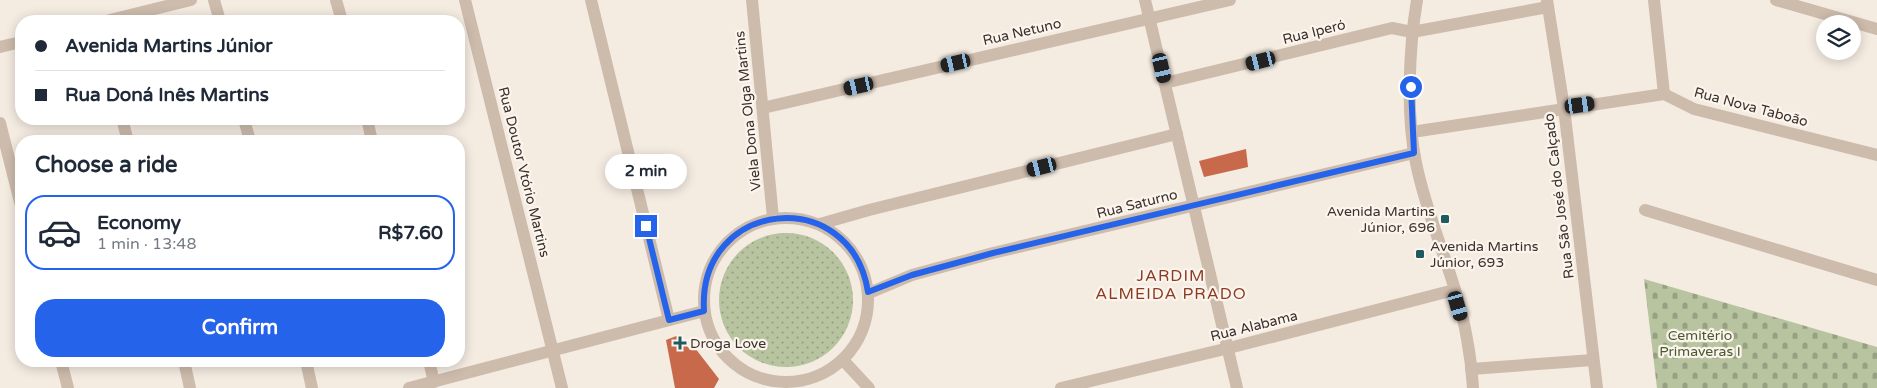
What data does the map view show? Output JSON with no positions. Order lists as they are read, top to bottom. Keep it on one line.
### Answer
{"streets":{"street":["Rua Netuno","Rua Iperó","Rua Nova Taboão","Viela Dona Olga Martins","Rua Doutor Vtório Martins","Rua São José do Calçado","Rua Saturno","Rua Alabama"]},"crossings":[["Rua Netuno","Viela Dona Olga Martins"],["Rua Iperó","Rua São José do Calçado"],["Viela Dona Olga Martins","Rua Saturno"]],"districts":["JARDIM ALMEIDA PRADO"],"parks":["Cemitério Primaveras I"],"places":{"transit":["Avenida Martins Júnior, 696","Avenida Martins Júnior, 693"],"health":["Droga Love"]},"page":{"banner":["Avenida Martins Júnior","Rua Doná Inês Martins"],"heading":"Choose a ride","bubble":"2 min","list":[{"name":"Economy","note":"1 min · 13:48","value":"R$7.60"}],"buttons":"Confirm"}}
